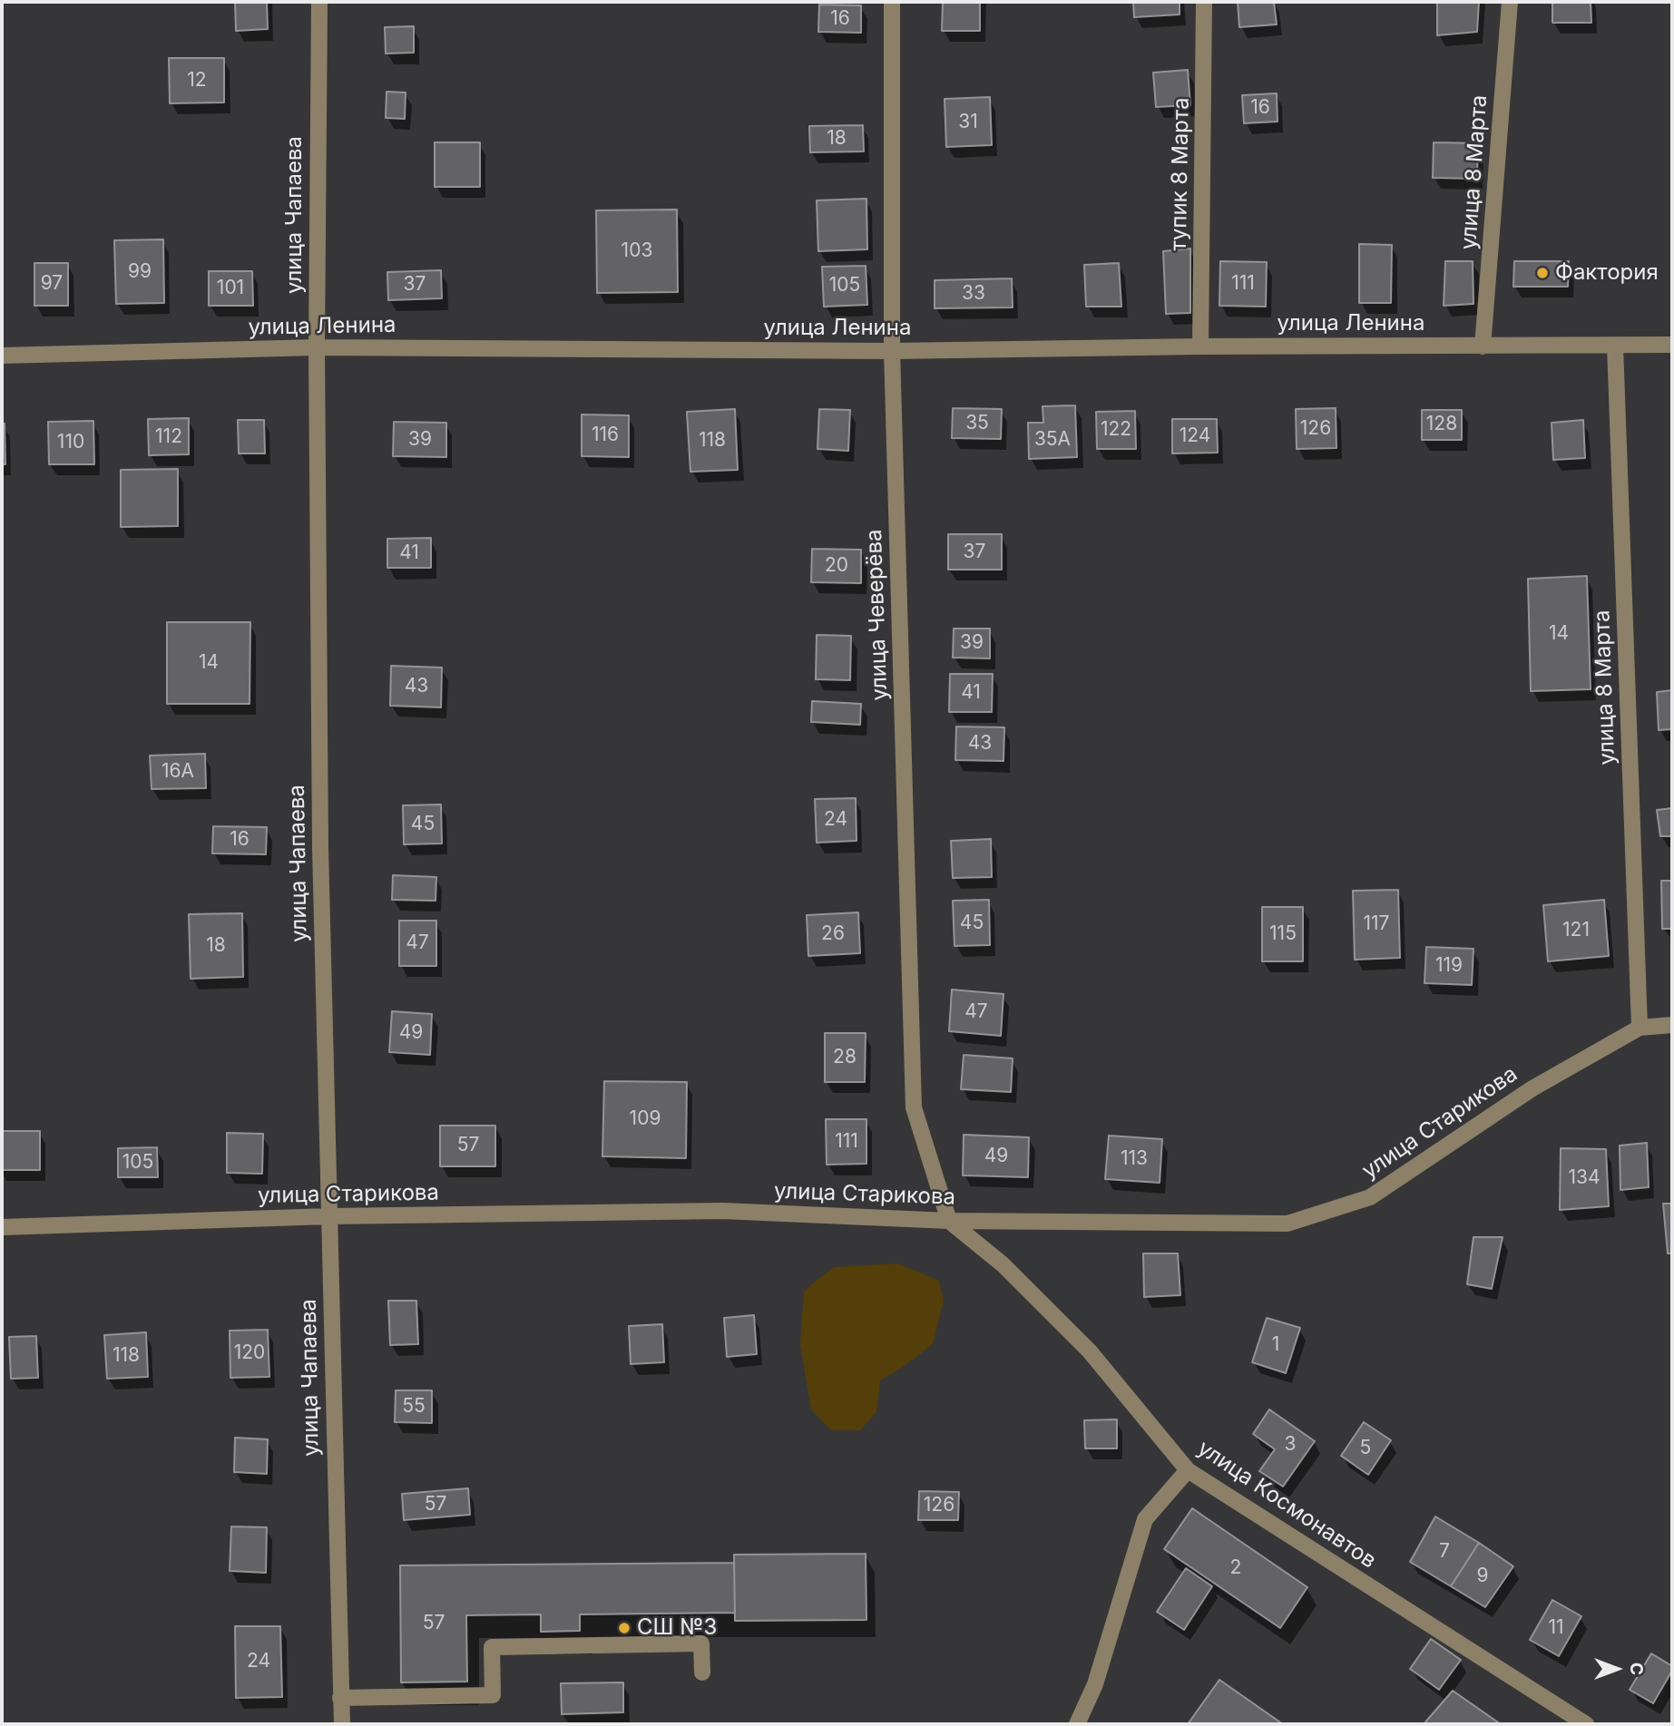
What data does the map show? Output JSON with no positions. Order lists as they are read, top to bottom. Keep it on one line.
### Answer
{"streets":{"street":["улица 8 Марта","тупик 8 Марта","улица Чапаева","улица Ленина","улица Чеверёва","улица Старикова","улица Космонавтов"]},"crossings":[["улица 8 Марта","улица Ленина"],["улица 8 Марта","улица Старикова"],["тупик 8 Марта","улица Ленина"],["улица Чапаева","улица Ленина"],["улица Чапаева","улица Старикова"],["улица Ленина","улица Чеверёва"],["улица Чеверёва","улица Старикова"],["улица Чеверёва","улица Космонавтов"],["улица Старикова","улица Космонавтов"]],"places":["Фактория","СШ №3"],"house_numbers":["16","12","16","31","18","103","99","97","111","37","105","101","33","35","128","126","122","116","124","112","39","35А","118","110","37","41","20","14","39","14","43","41","43","16А","24","45","16","45","117","121","26","115","47","18","119","47","49","28","109","111","57","49","113","105","134","1","120","118","55","3","5","57","126","7","2","9","57","11","24"],"north":"right"}
